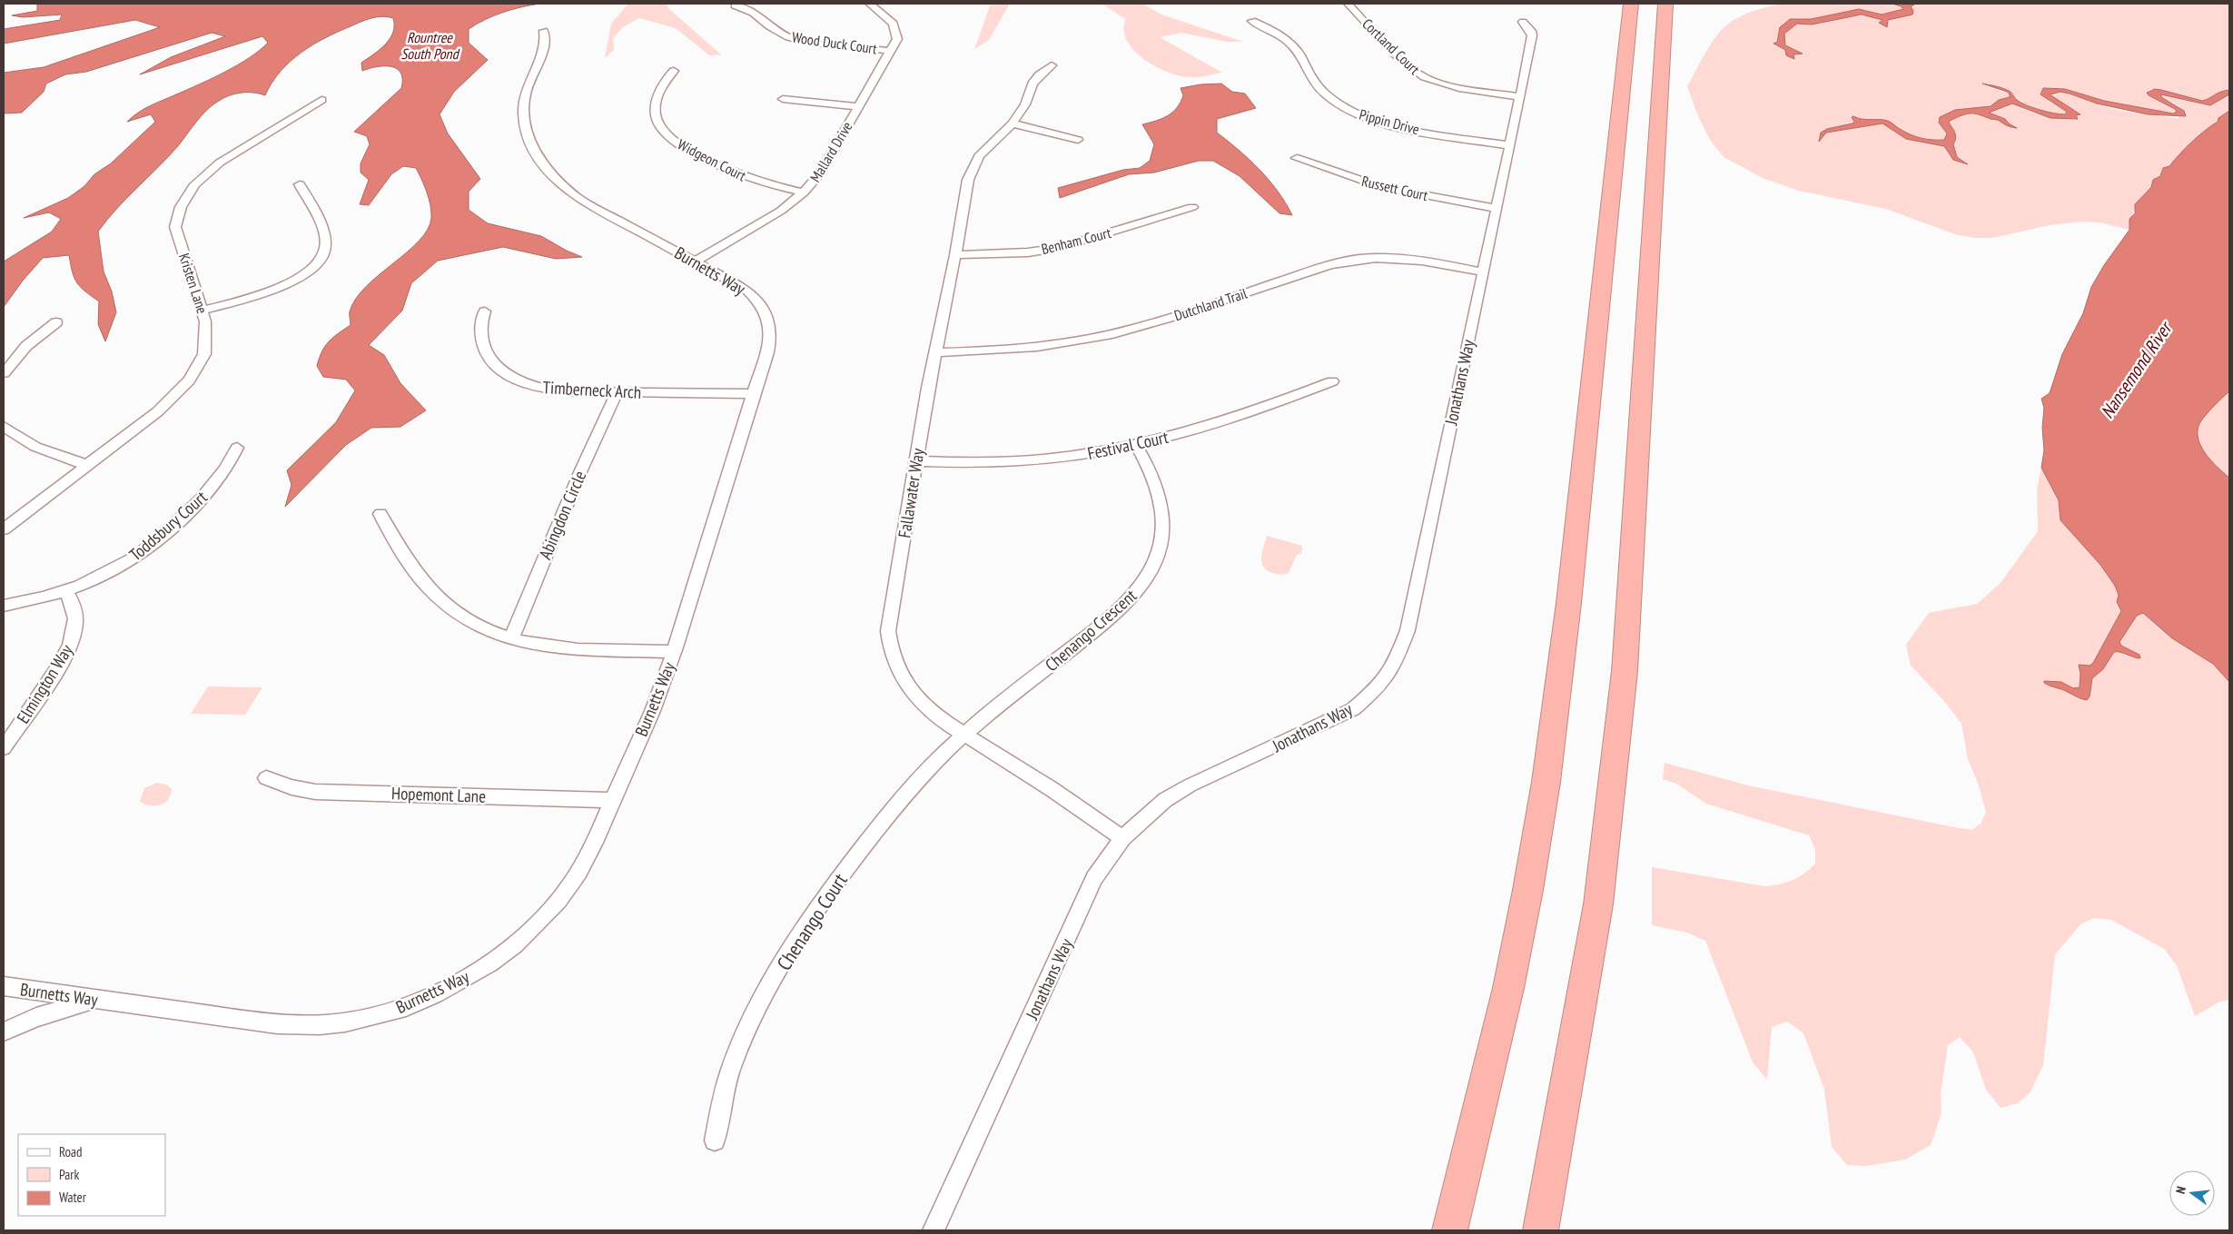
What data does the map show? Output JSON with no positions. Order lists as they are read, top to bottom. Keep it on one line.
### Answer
{"streets":{"street":["Wood Duck Court","Cortland Court","Pippin Drive","Mallard Drive","Widgeon Court","Russett Court","Benham Court","Burnetts Way","Kristen Lane","Dutchland Trail","Jonathans Way","Timberneck Arch","Festival Court","Fallawater Way","Abingdon Circle","Toddsbury Court","Chenango Crescent","Elmington Way","Hopemont Lane","Chenango Court"]},"crossings":[["Wood Duck Court","Mallard Drive"],["Cortland Court","Jonathans Way"],["Pippin Drive","Jonathans Way"],["Mallard Drive","Widgeon Court"],["Mallard Drive","Burnetts Way"],["Russett Court","Jonathans Way"],["Benham Court","Fallawater Way"],["Burnetts Way","Timberneck Arch"],["Burnetts Way","Hopemont Lane"],["Dutchland Trail","Jonathans Way"],["Dutchland Trail","Fallawater Way"],["Jonathans Way","Fallawater Way"],["Timberneck Arch","Abingdon Circle"],["Festival Court","Fallawater Way"],["Festival Court","Chenango Crescent"],["Fallawater Way","Chenango Crescent"],["Fallawater Way","Chenango Court"],["Toddsbury Court","Elmington Way"],["Chenango Crescent","Chenango Court"]],"water":["Rountree South Pond","Nansemond River"],"legend":["Road","Park","Water"],"north":"left"}
